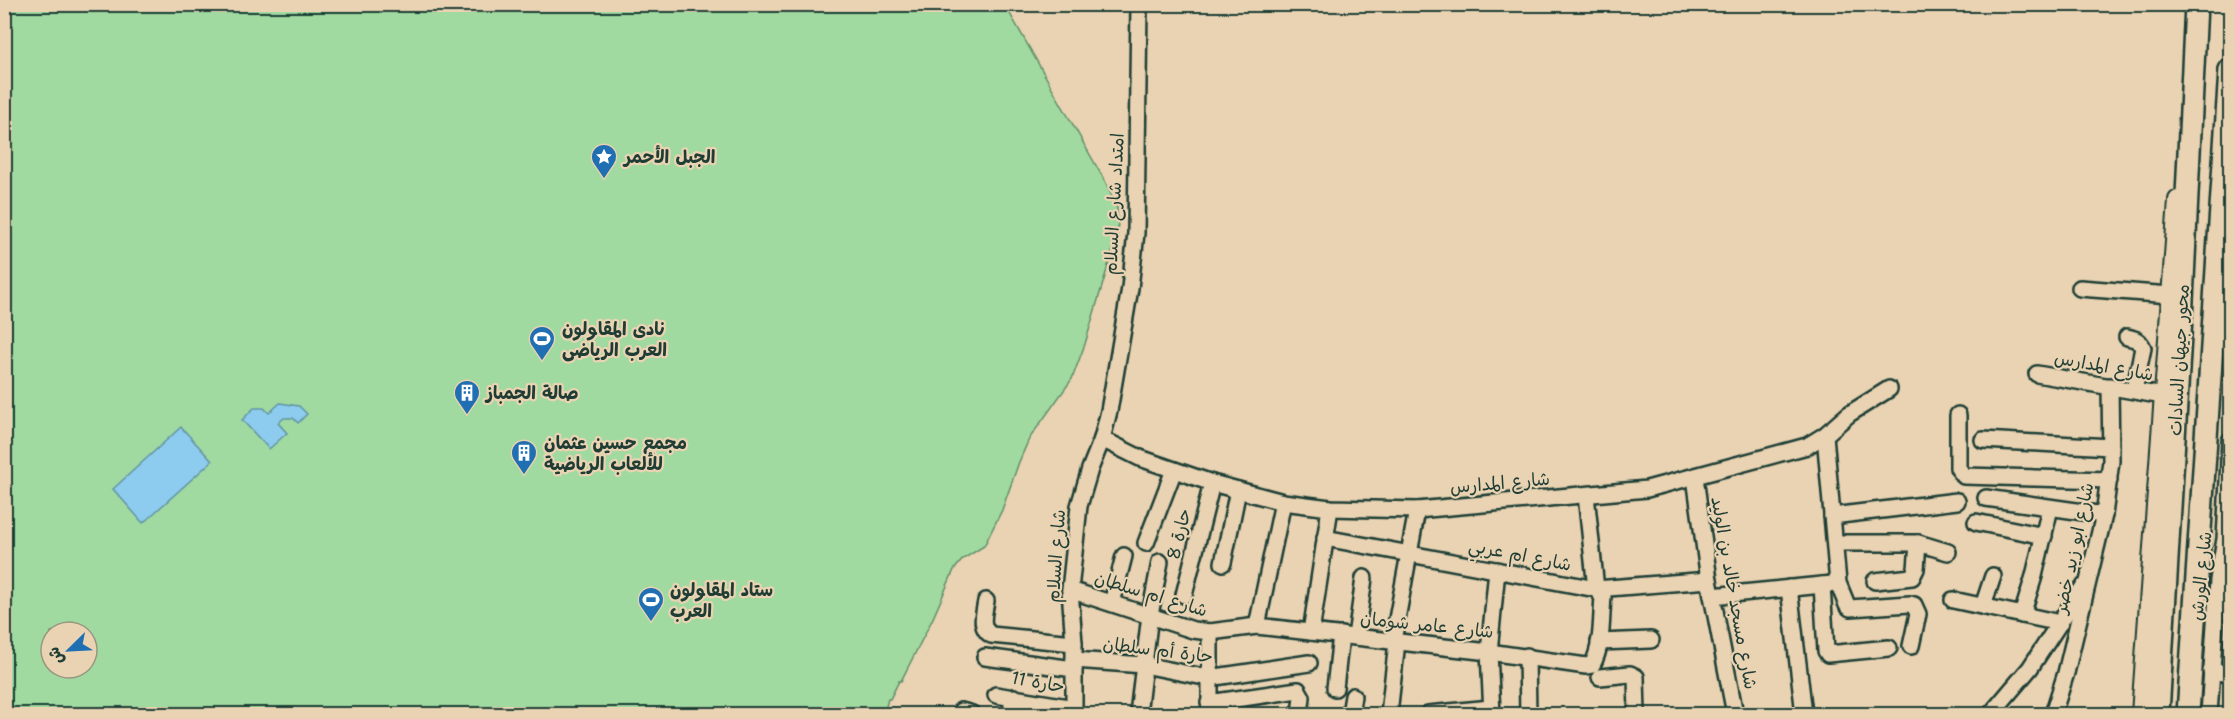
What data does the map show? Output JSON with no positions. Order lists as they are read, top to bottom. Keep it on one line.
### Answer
{"streets":{"main road":["محور جيهان السادات"],"street":["امتداد شارع السلام","شارع المدارس","حارة 8","شارع ابو زيد خضر","شارع ام عربي","شارع السلام","شارع الورش","شارع مسجد خالد بن الوليد","شارع ام سلطان","شارع عامر شومان","حارة أم سلطان","حارة 11"]},"crossings":[["امتداد شارع السلام","شارع المدارس"],["امتداد شارع السلام","شارع السلام"],["شارع المدارس","حارة 8"],["شارع المدارس","شارع ابو زيد خضر"],["شارع المدارس","شارع السلام"],["شارع المدارس","شارع مسجد خالد بن الوليد"],["شارع ام عربي","شارع مسجد خالد بن الوليد"],["شارع السلام","شارع ام سلطان"],["شارع السلام","حارة أم سلطان"],["شارع السلام","حارة 11"],["شارع ام سلطان","شارع عامر شومان"]],"places":{"place":["الجبل الأحمر"],"sports":["نادى المقاولون العرب الرياضى","ستاد المقاولون العرب"],"building":["صالة الجمباز","مجمع حسين عثمان للألعاب الرياضية"]},"north":"bottom left"}
